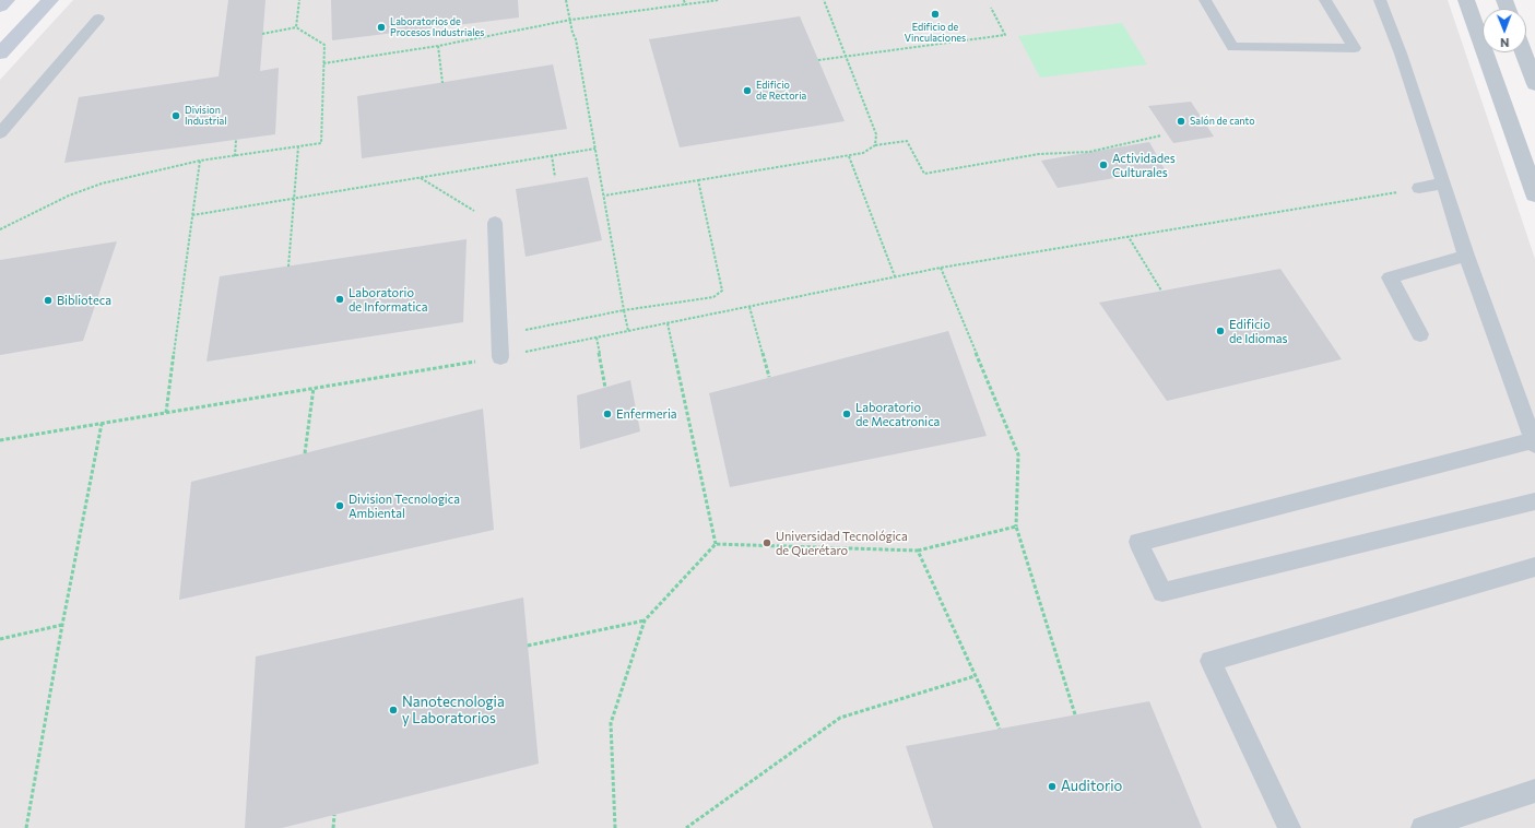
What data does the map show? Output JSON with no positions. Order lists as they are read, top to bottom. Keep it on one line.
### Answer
{"places":["Edificio de Vinculaciones","Laboratorios de Procesos Industriales","Edificio de Rectoria","Division Industrial","Salón de canto","Actividades Culturales","Laboratorio de Informatica","Biblioteca","Edificio de Idiomas","Enfermeria","Laboratorio de Mecatronica","Division Tecnologica Ambiental","Universidad Tecnológica de Querétaro","Nanotecnologia y Laboratorios","Auditorio"],"north":"bottom"}
